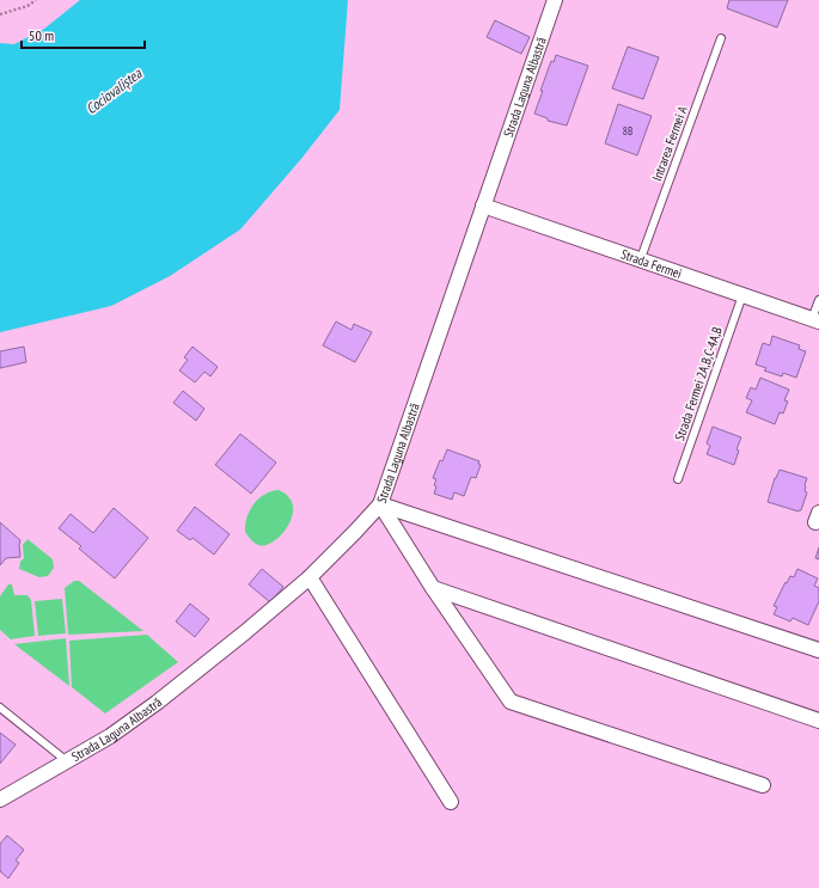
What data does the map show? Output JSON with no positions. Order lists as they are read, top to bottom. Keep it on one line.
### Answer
{"streets":{"street":["Strada Laguna Albastră","Strada Fermei"],"lane":["Intrarea Fermei A","Strada Fermei 2A,B,C-4A,B"]},"crossings":[["Strada Laguna Albastră","Strada Fermei"],["Intrarea Fermei A","Strada Fermei"],["Strada Fermei","Strada Fermei 2A,B,C-4A,B"]],"water":["Cociovaliștea"],"house_numbers":["8B"],"scale_bar":"50 m"}
